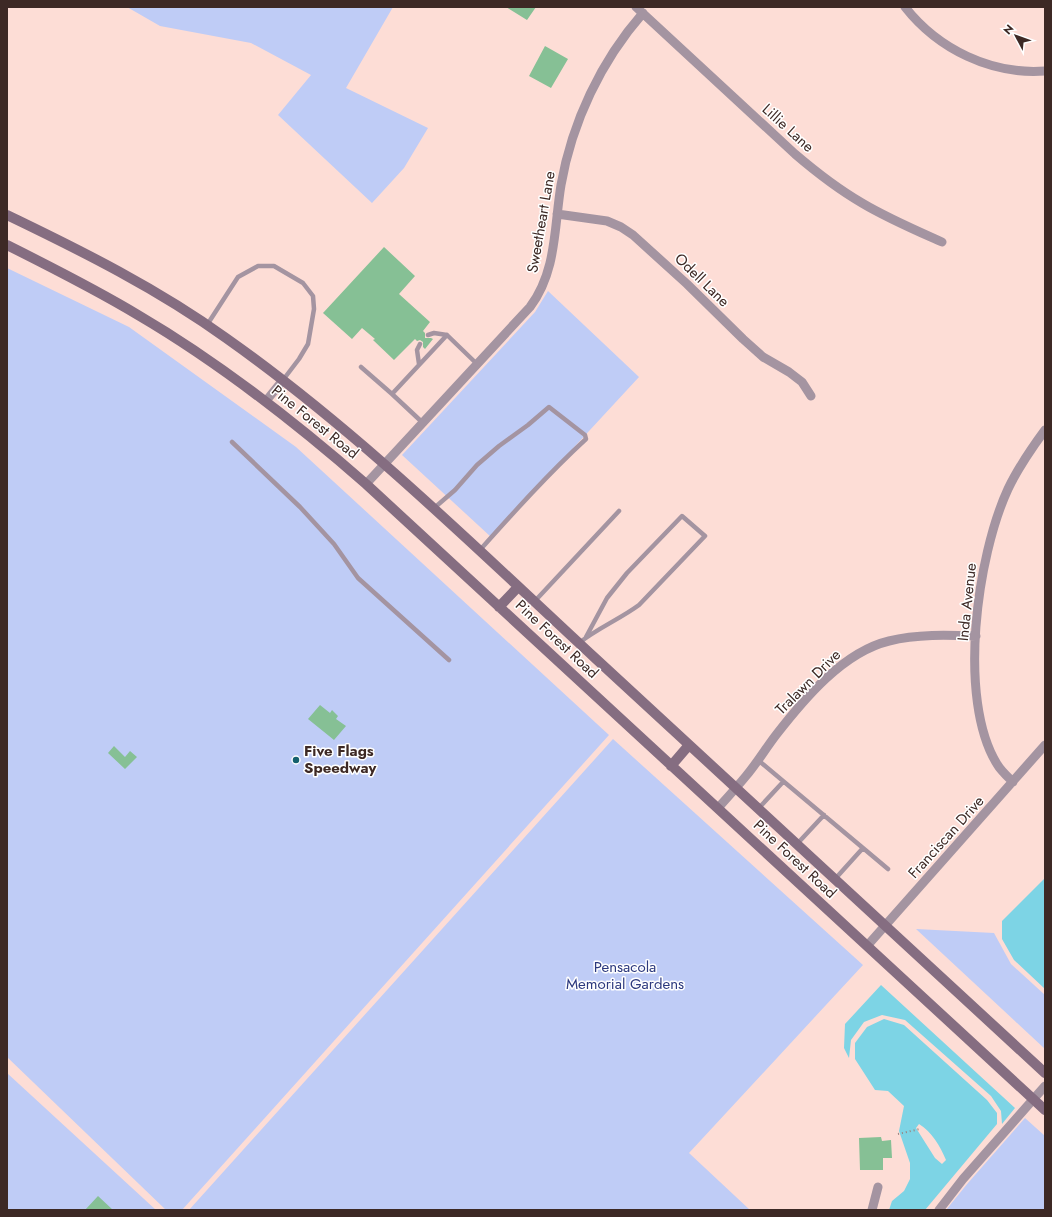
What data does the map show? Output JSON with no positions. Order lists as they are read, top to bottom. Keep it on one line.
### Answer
{"streets":{"main road":["Pine Forest Road"],"street":["Lillie Lane","Sweetheart Lane","Odell Lane","Inda Avenue","Tralawn Drive","Franciscan Drive"]},"crossings":[["Lillie Lane","Sweetheart Lane"],["Sweetheart Lane","Odell Lane"],["Sweetheart Lane","Pine Forest Road"],["Pine Forest Road","Tralawn Drive"],["Pine Forest Road","Franciscan Drive"],["Inda Avenue","Tralawn Drive"],["Inda Avenue","Franciscan Drive"]],"parks":["Pensacola Memorial Gardens"],"places":["Five Flags Speedway"],"north":"top left"}
